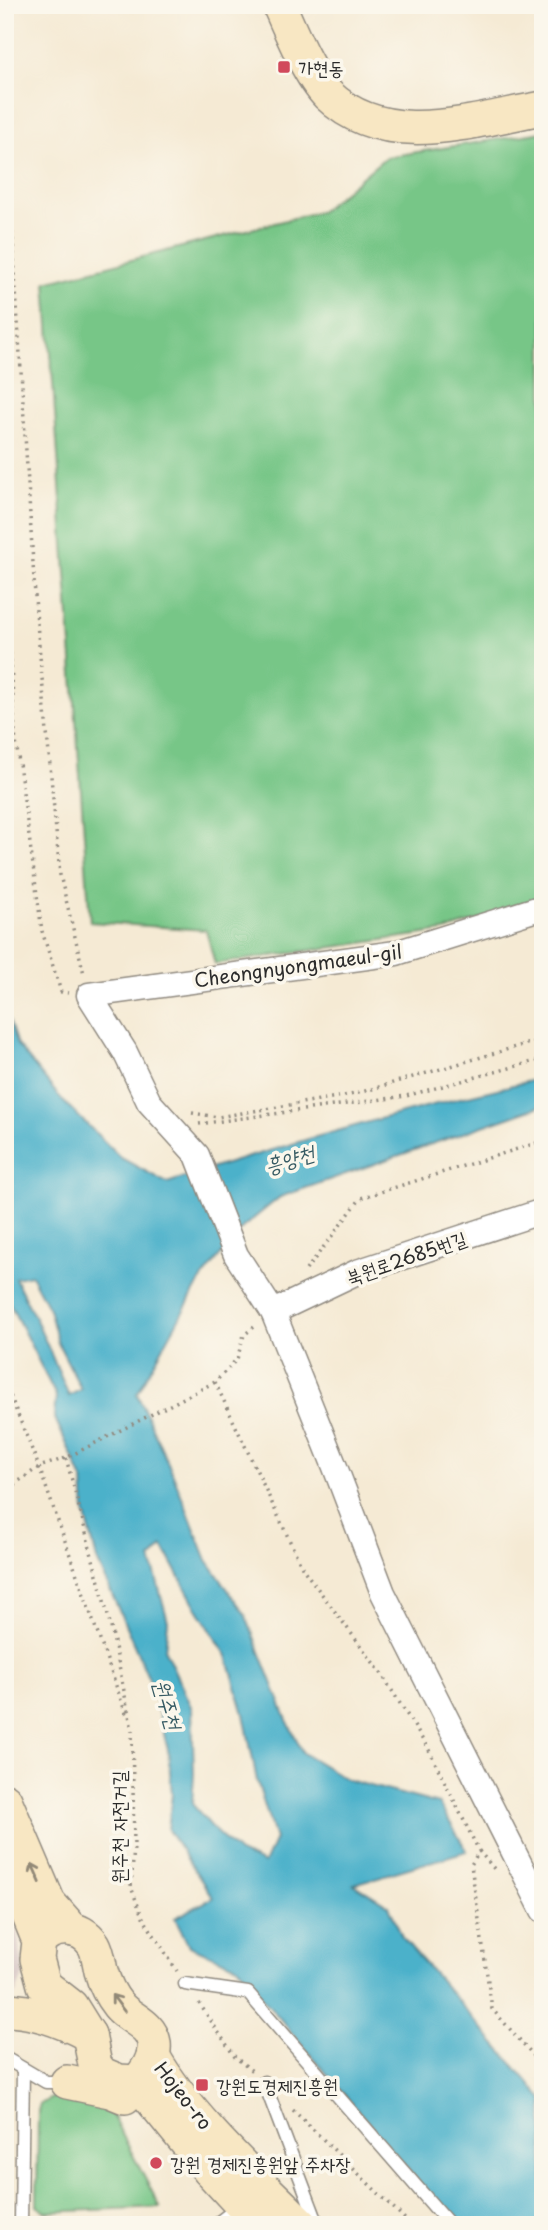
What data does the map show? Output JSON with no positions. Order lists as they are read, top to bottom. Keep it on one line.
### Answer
{"streets":{"street":["Cheongnyongmaeul-gil","북원로2685번길","Hojeo-ro"],"path":["원주천 자전거길"]},"water":["흥양천","원주천"],"places":{"transit":["가현동","강원도경제진흥원"],"other":["강원 경제진흥원앞 주차장"]}}
